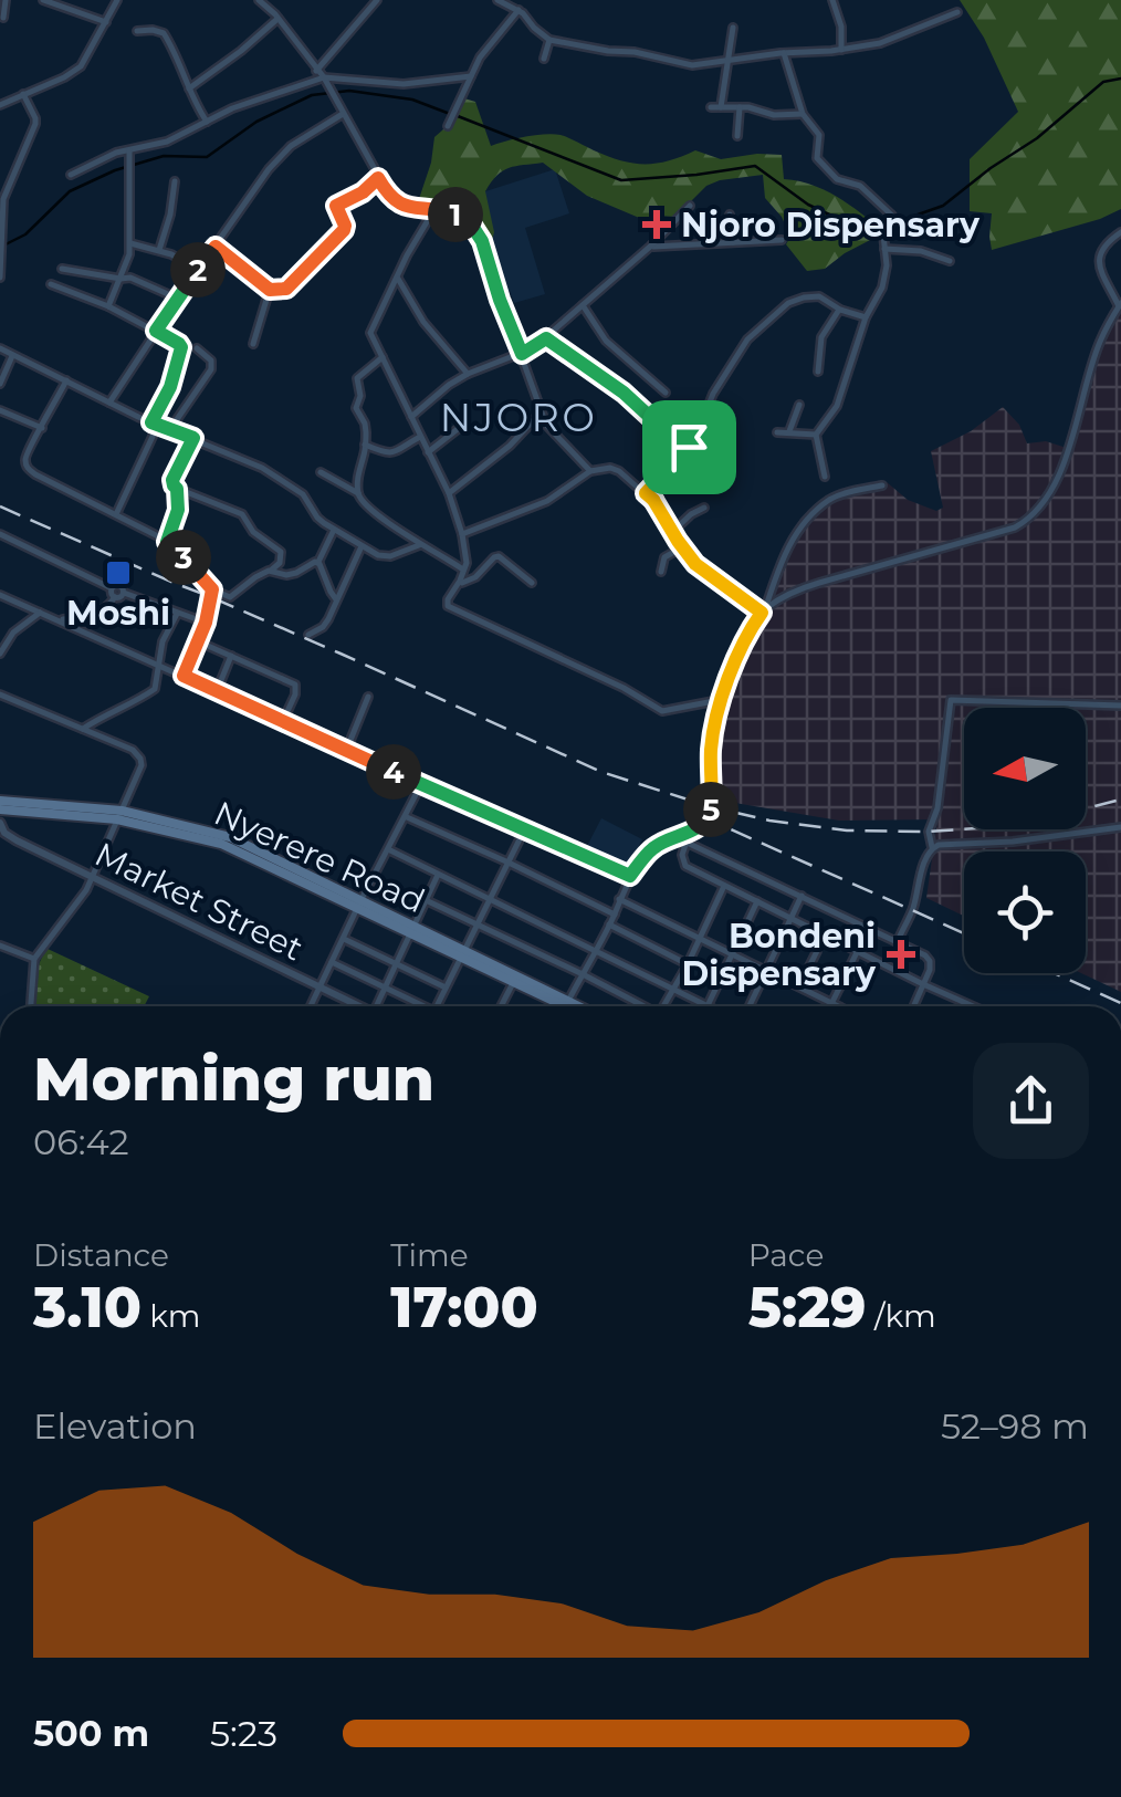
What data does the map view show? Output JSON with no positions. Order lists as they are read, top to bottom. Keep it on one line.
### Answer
{"streets":{"main road":["Nyerere Road"],"street":["Market Street"]},"districts":["NJORO"],"places":{"health":["Njoro Dispensary","Bondeni Dispensary"],"transit":["Moshi"]},"north":"left","page":{"pins":["1","2","3","4","5"],"heading":["Morning run","06:42"],"stats":[["Distance","3.10 km"],["Time","17:00"],["Pace","5:29 /km"]],"chart":["Elevation","52–98 m"],"list":[{"name":"500 m","note":"5:23"}]}}
